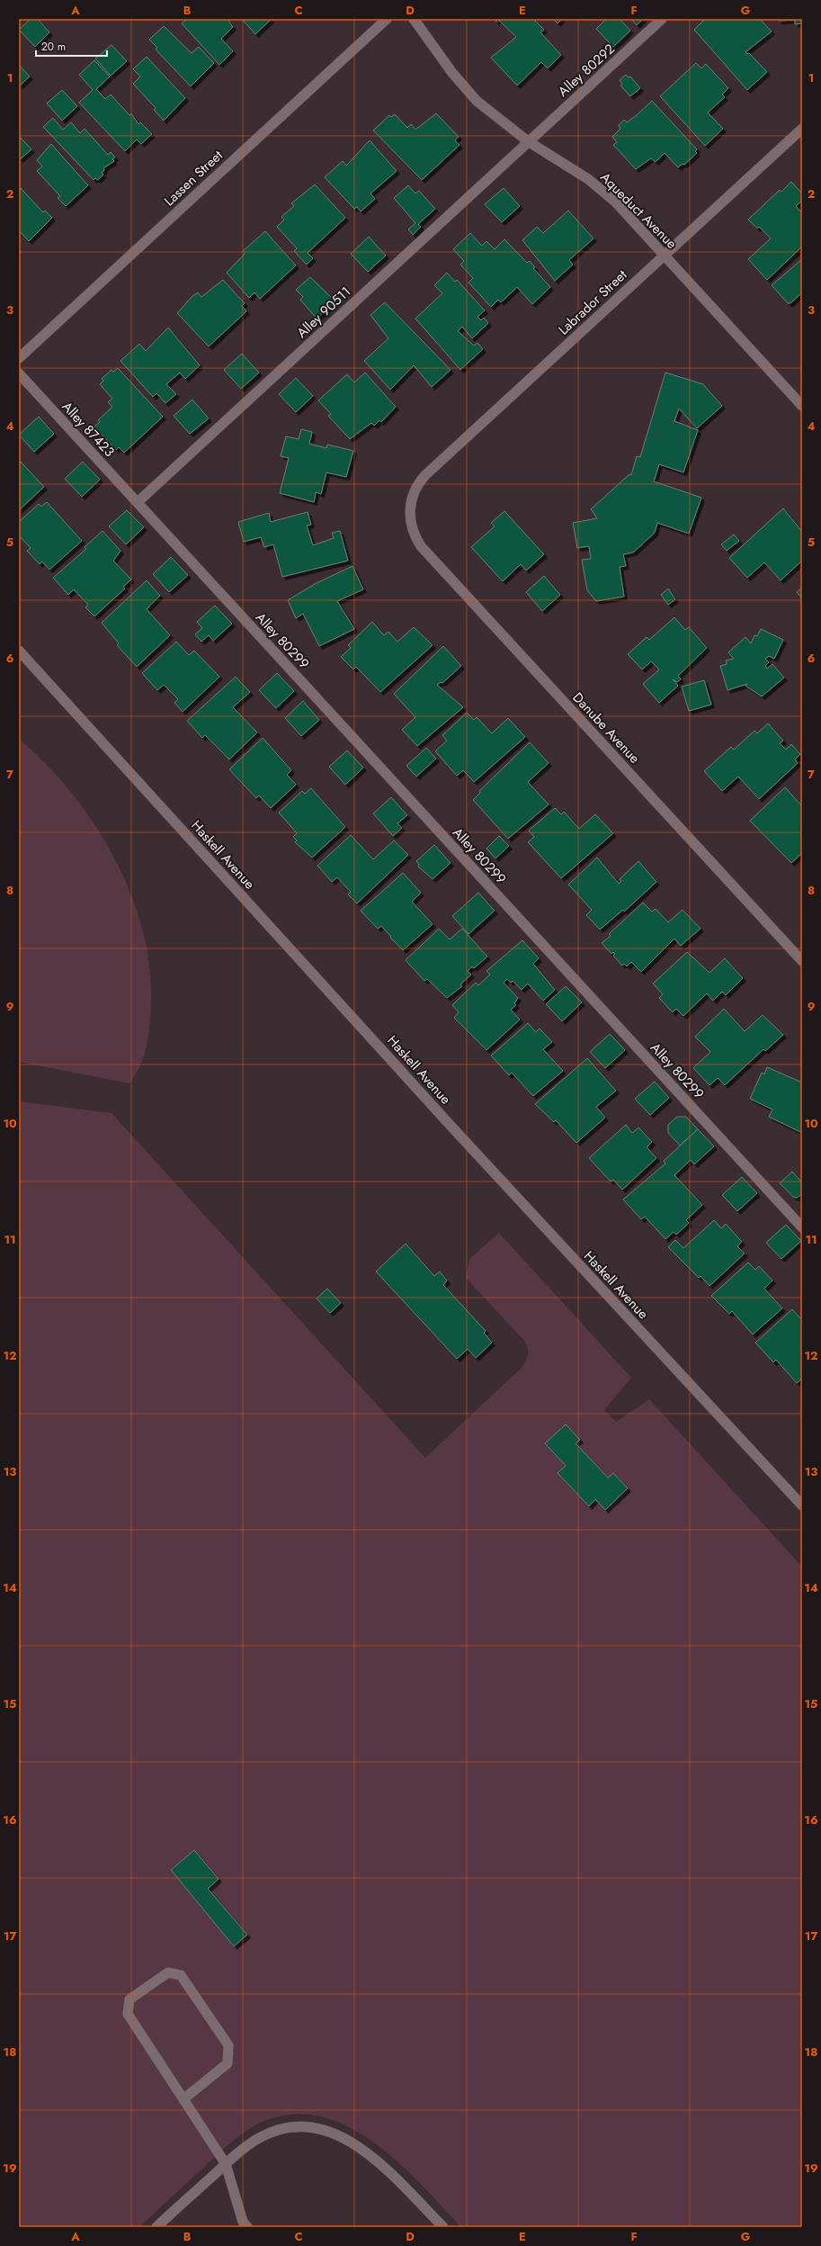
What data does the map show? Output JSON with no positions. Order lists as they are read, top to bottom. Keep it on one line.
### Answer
{"streets":{"street":["Alley 80292","Lassen Street","Aqueduct Avenue","Labrador Street","Alley 90511","Alley 87423","Alley 80299","Danube Avenue","Haskell Avenue"]},"crossings":[["Alley 80292","Aqueduct Avenue"],["Alley 80292","Alley 90511"],["Aqueduct Avenue","Labrador Street"],["Aqueduct Avenue","Alley 90511"],["Labrador Street","Danube Avenue"],["Alley 90511","Alley 87423"],["Alley 90511","Alley 80299"],["Alley 87423","Alley 80299"]],"scale_bar":"20 m","grid":{"columns":["A","B","C","D","E","F","G"],"rows":["1","2","3","4","5","6","7","8","9","10","11","12","13","14","15","16","17","18","19"]}}
